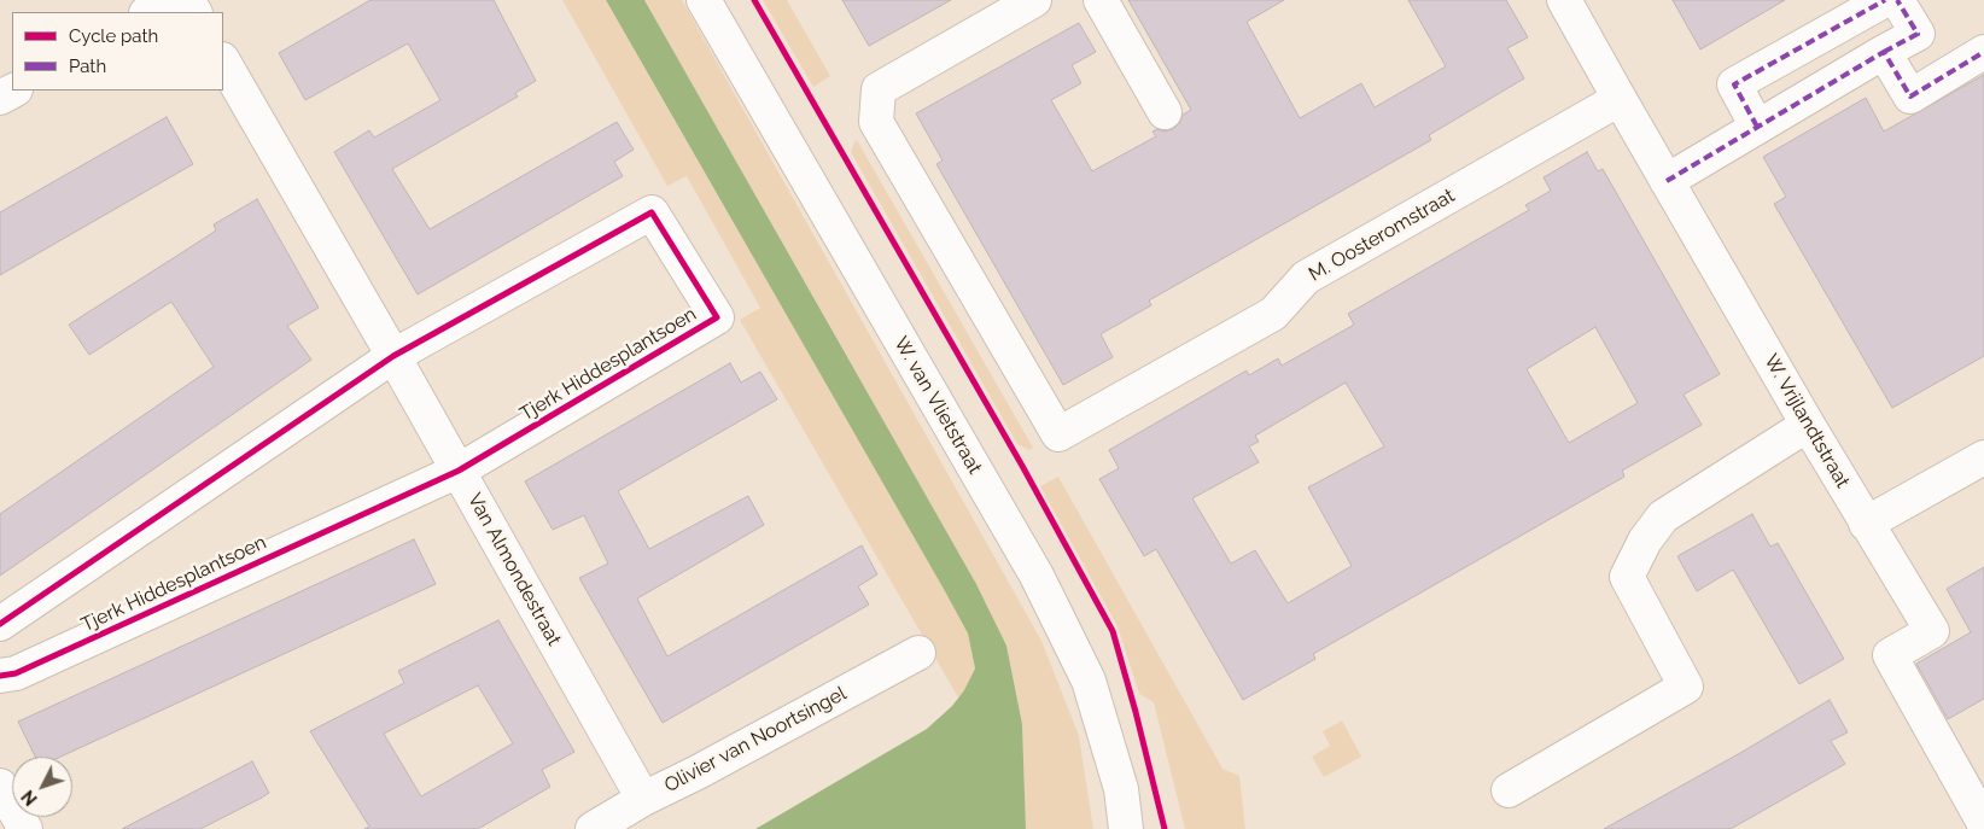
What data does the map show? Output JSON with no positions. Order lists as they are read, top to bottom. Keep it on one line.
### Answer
{"streets":{"street":["M. Oosteromstraat","Tjerk Hiddesplantsoen","W. van Vlietstraat","W. Vrijlandtstraat","Van Almondestraat","Olivier van Noortsingel"]},"crossings":[["M. Oosteromstraat","W. Vrijlandtstraat"],["Tjerk Hiddesplantsoen","Van Almondestraat"],["Van Almondestraat","Olivier van Noortsingel"]],"legend":["Cycle path","Path"],"north":"bottom left"}
